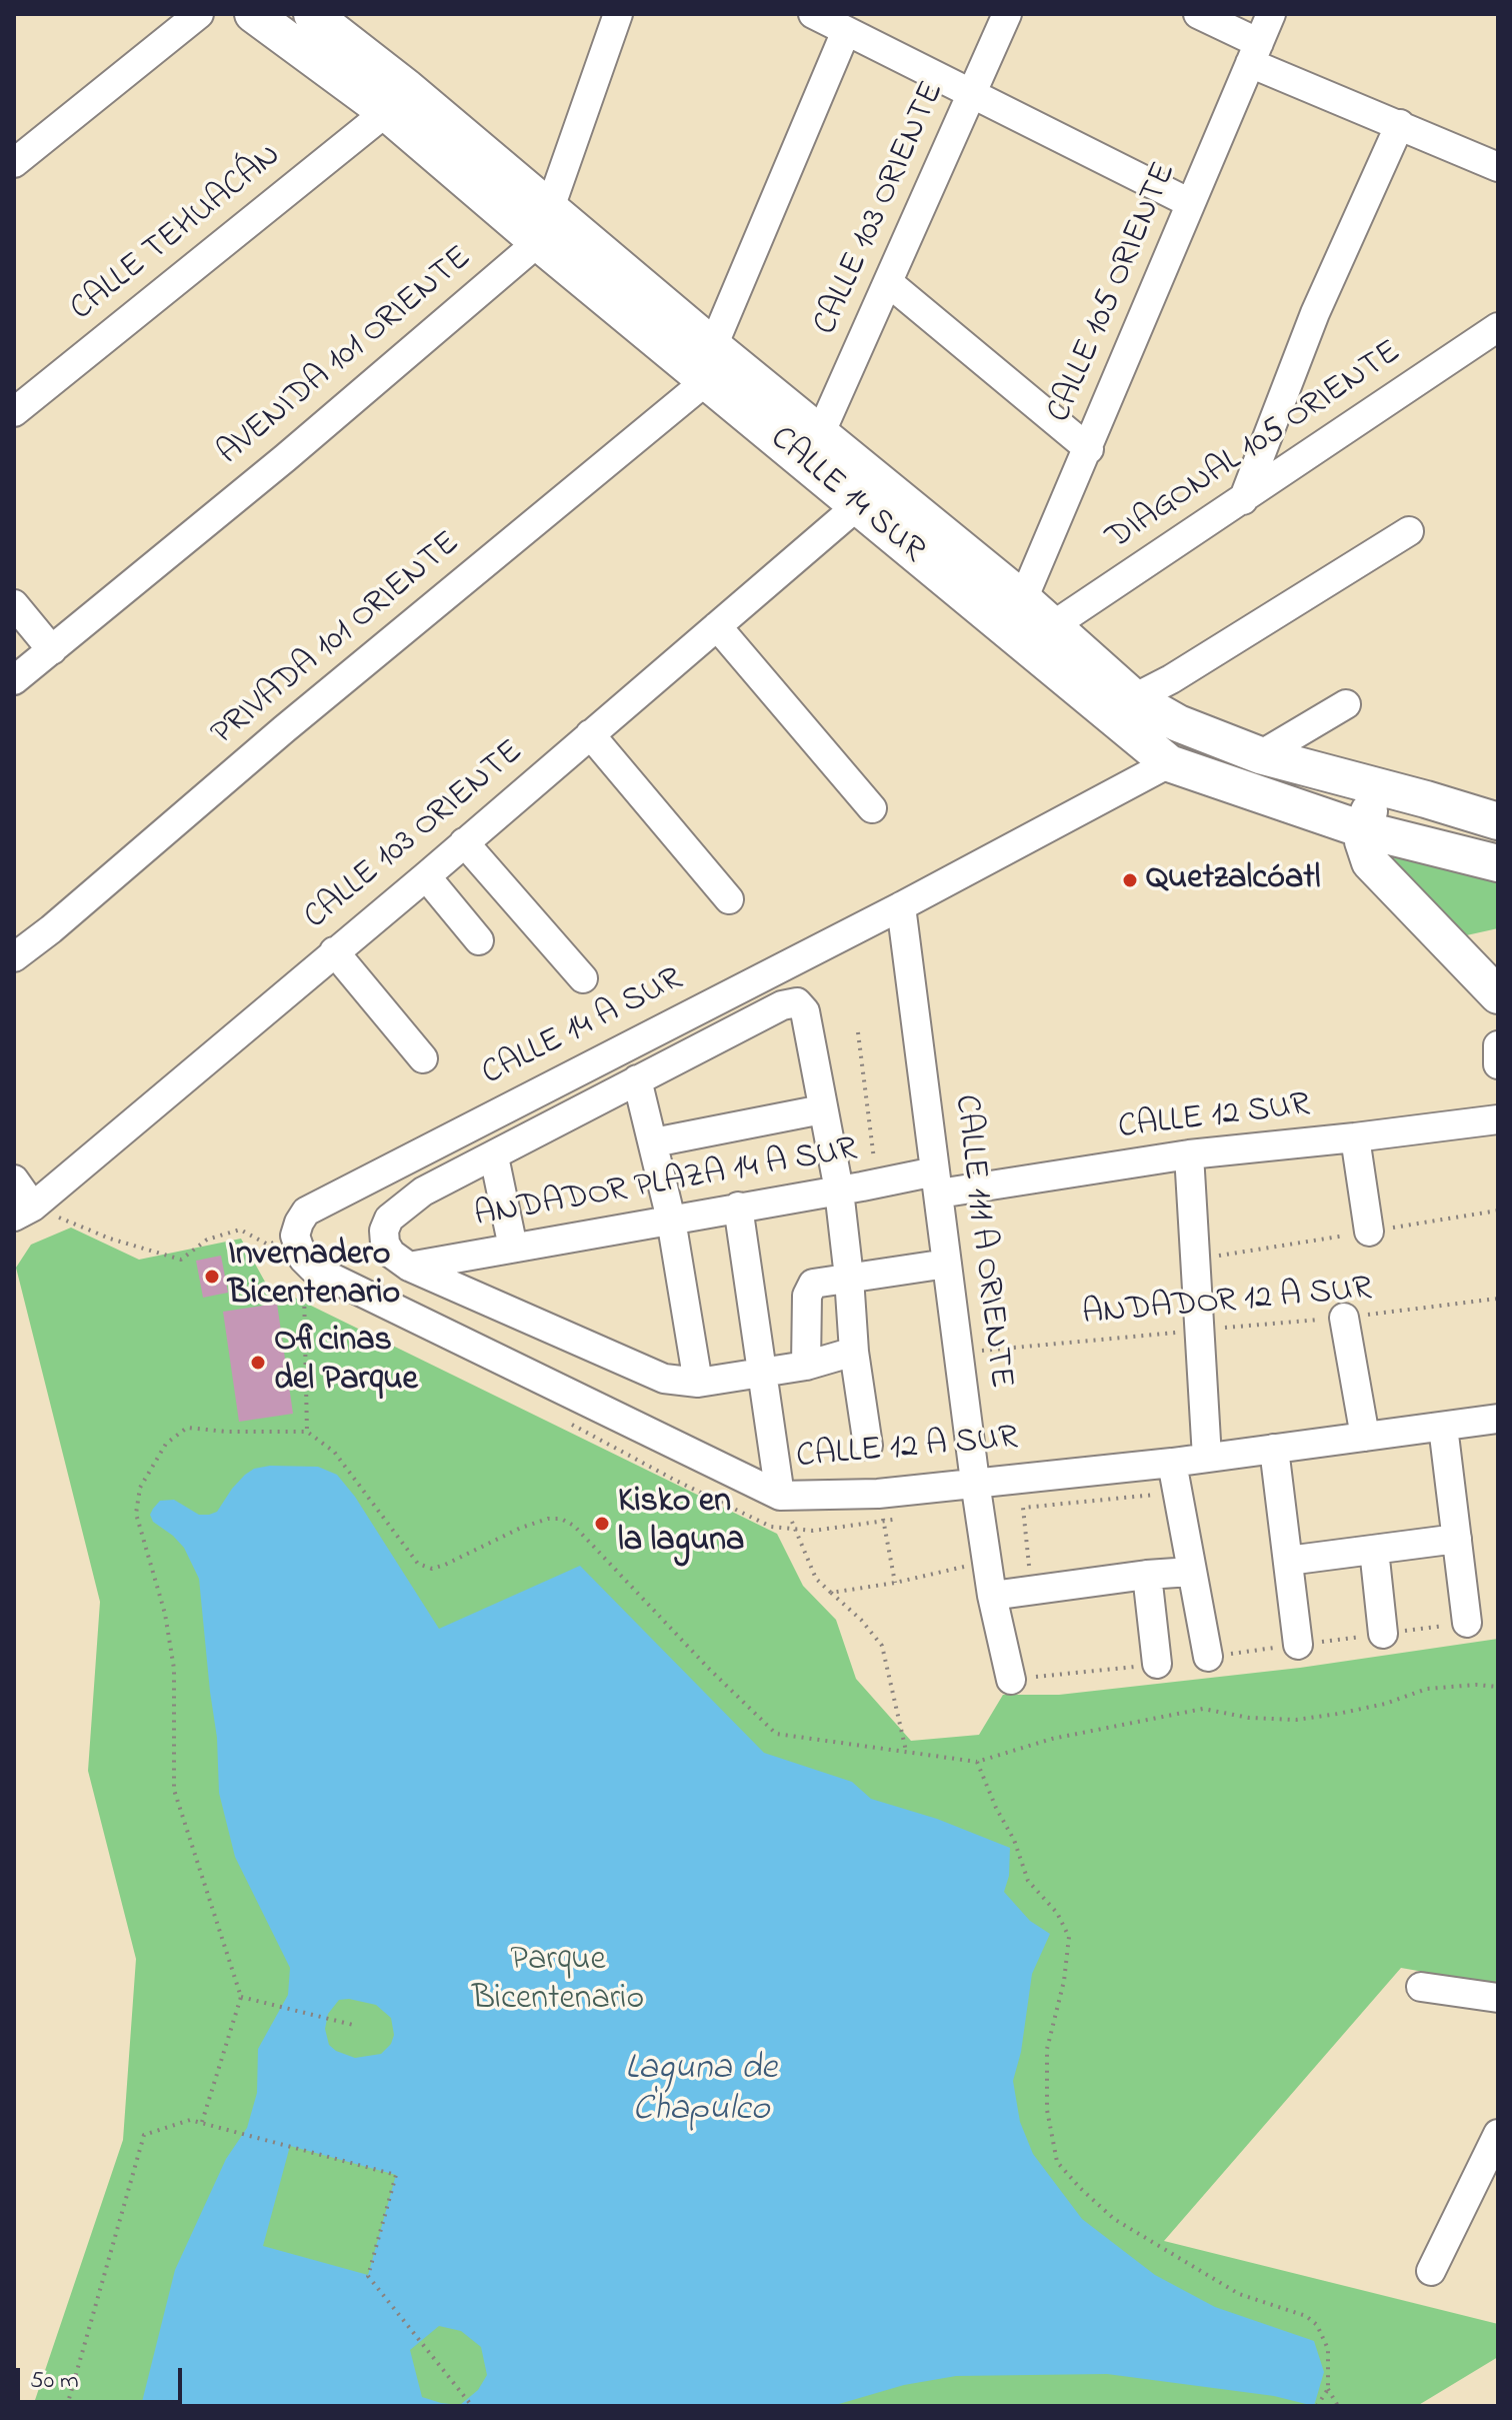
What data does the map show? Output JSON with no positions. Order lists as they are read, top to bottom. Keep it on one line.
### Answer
{"streets":{"main road":["CALLE 14 SUR"],"street":["CALLE 103 ORIENTE","CALLE TEHUACÁN","CALLE 105 ORIENTE","AVENIDA 101 ORIENTE","DIAGONAL 105 ORIENTE","PRIVADA 101 ORIENTE","CALLE 14 A SUR","CALLE 12 SUR","ANDADOR PLAZA 14 A SUR","CALLE 111 A ORIENTE","CALLE 12 A SUR"],"path":["ANDADOR 12 A SUR"]},"crossings":[["CALLE 103 ORIENTE","CALLE 14 SUR"],["CALLE TEHUACÁN","CALLE 14 SUR"],["CALLE 105 ORIENTE","CALLE 14 SUR"],["AVENIDA 101 ORIENTE","CALLE 14 SUR"],["DIAGONAL 105 ORIENTE","CALLE 14 SUR"],["CALLE 14 SUR","PRIVADA 101 ORIENTE"],["CALLE 14 SUR","CALLE 14 A SUR"],["CALLE 14 A SUR","CALLE 111 A ORIENTE"],["CALLE 14 A SUR","CALLE 12 A SUR"],["CALLE 12 SUR","ANDADOR PLAZA 14 A SUR"],["CALLE 12 SUR","CALLE 111 A ORIENTE"],["ANDADOR PLAZA 14 A SUR","CALLE 111 A ORIENTE"],["CALLE 111 A ORIENTE","ANDADOR 12 A SUR"],["CALLE 111 A ORIENTE","CALLE 12 A SUR"]],"water":["Laguna de Chapulco"],"parks":["Parque Bicentenario"],"places":["Quetzalcóatl","Invernadero Bicentenario","Oficinas del Parque","Kisko en la laguna"],"scale_bar":"50 m"}
